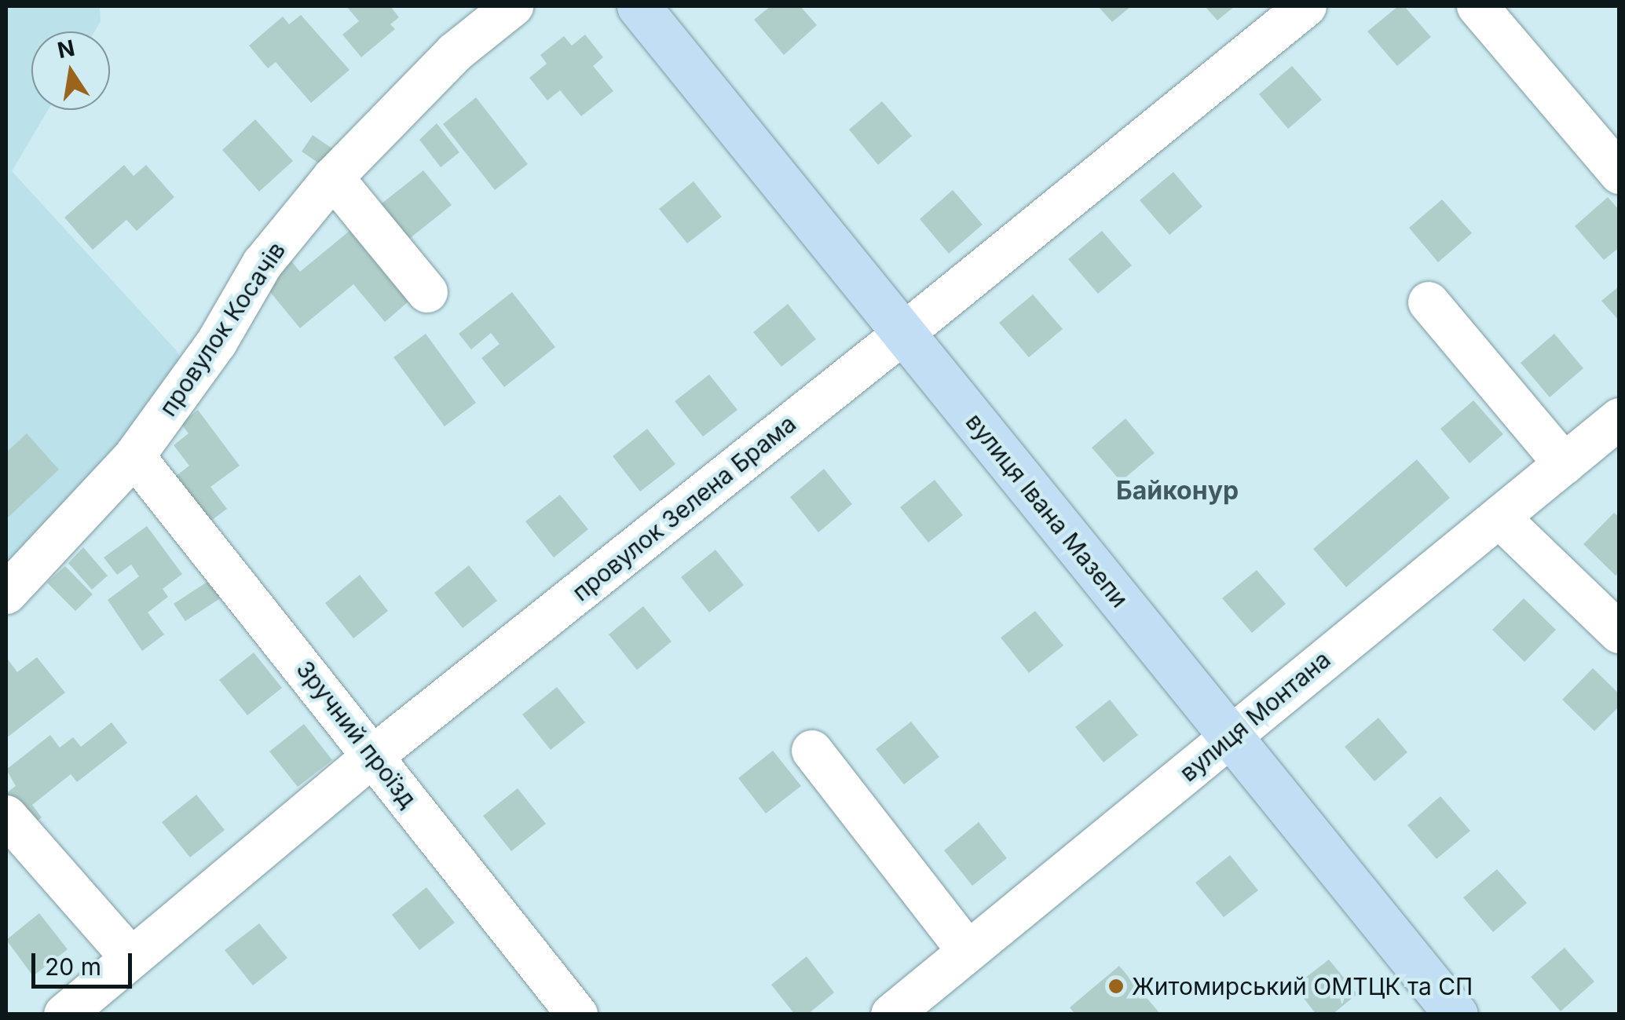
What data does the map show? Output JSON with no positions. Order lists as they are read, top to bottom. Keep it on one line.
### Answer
{"streets":{"main road":["вулиця Івана Мазепи"],"street":["провулок Косачів","провулок Зелена Брама","вулиця Монтана","Зручний проїзд"]},"crossings":[["провулок Косачів","Зручний проїзд"],["провулок Зелена Брама","вулиця Івана Мазепи"],["провулок Зелена Брама","Зручний проїзд"],["вулиця Івана Мазепи","вулиця Монтана"]],"districts":["Байконур"],"places":["Житомирський ОМТЦК та СП"],"scale_bar":"20 m","north":"top"}
